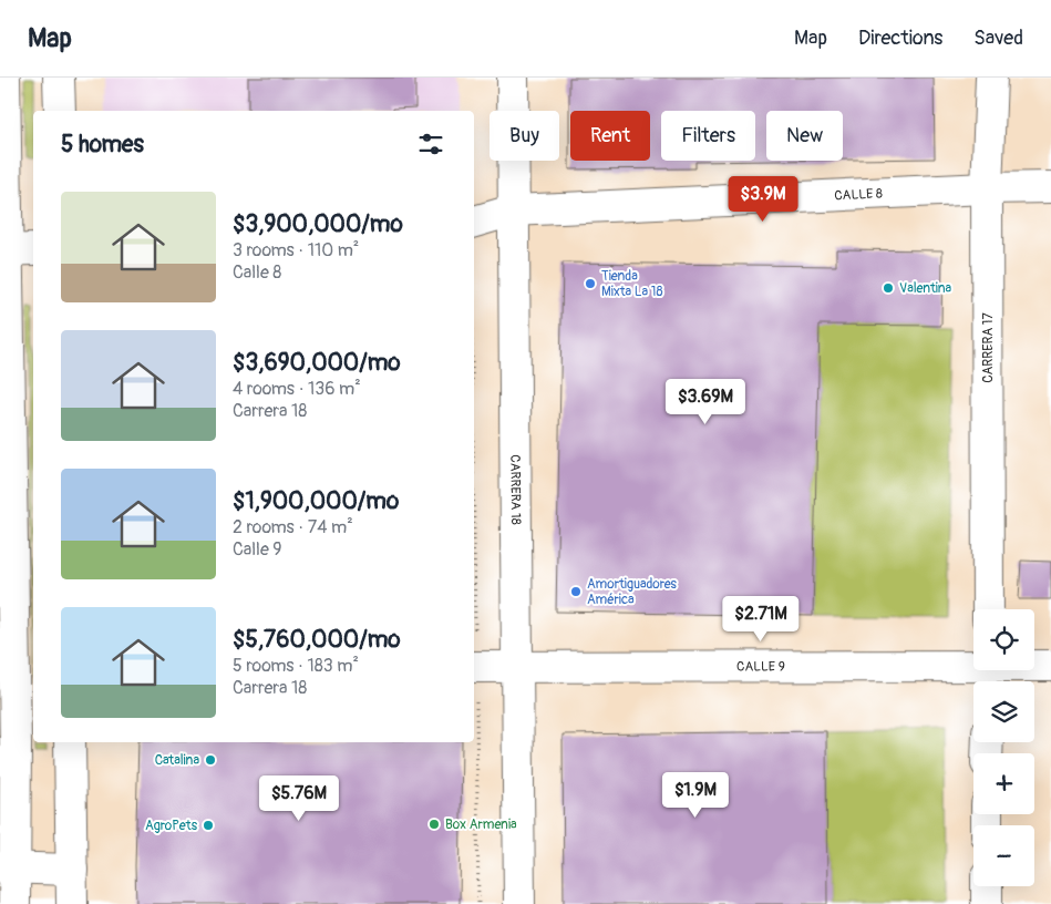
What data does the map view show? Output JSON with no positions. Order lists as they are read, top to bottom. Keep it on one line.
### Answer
{"streets":{"street":["CALLE 8","CARRERA 17","CARRERA 18","CALLE 9"]},"crossings":[["CALLE 8","CARRERA 17"],["CALLE 8","CARRERA 18"],["CARRERA 18","CALLE 9"]],"places":["Tienda Mixta La 18","Valentina","Amortiguadores América","Catalina","Box Armenia","AgroPets"],"page":{"header":"Map","nav":["Map","Directions","Saved"],"chip":["Buy","Rent","Filters","New"],"heading":"5 homes","price":["$3.9M","$3.69M","$2.71M","$1.9M","$5.76M"],"list":[{"name":"$3,900,000/mo","note":"3 rooms · 110 m² · Calle 8"},{"name":"$3,690,000/mo","note":"4 rooms · 136 m² · Carrera 18"},{"name":"$1,900,000/mo","note":"2 rooms · 74 m² · Calle 9"},{"name":"$5,760,000/mo","note":"5 rooms · 183 m² · Carrera 18"}],"map_buttons":["+","−"]}}
